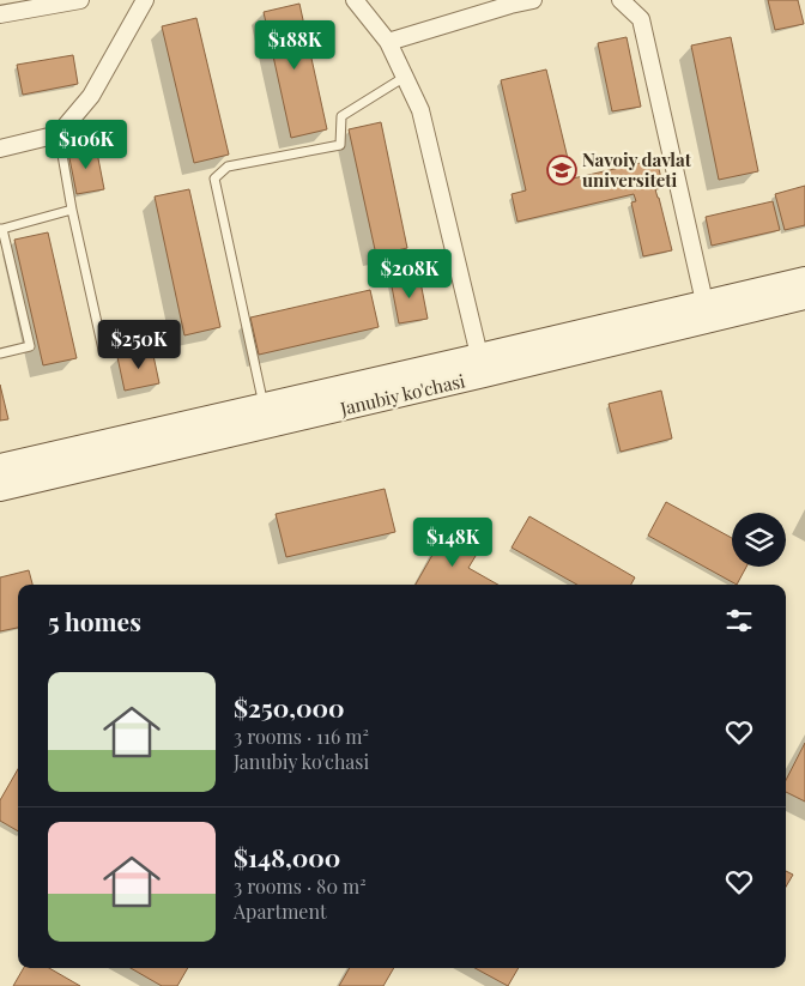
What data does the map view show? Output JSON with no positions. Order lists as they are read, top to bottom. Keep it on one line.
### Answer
{"streets":{"main road":["Janubiy ko'chasi"]},"places":{"school or university":["Navoiy davlat universiteti"]},"page":{"price":["$188K","$106K","$208K","$250K","$148K"],"heading":"5 homes","list":[{"name":"$250,000","note":"3 rooms · 116 m² · Janubiy ko'chasi"},{"name":"$148,000","note":"3 rooms · 80 m² · Apartment"}]}}
